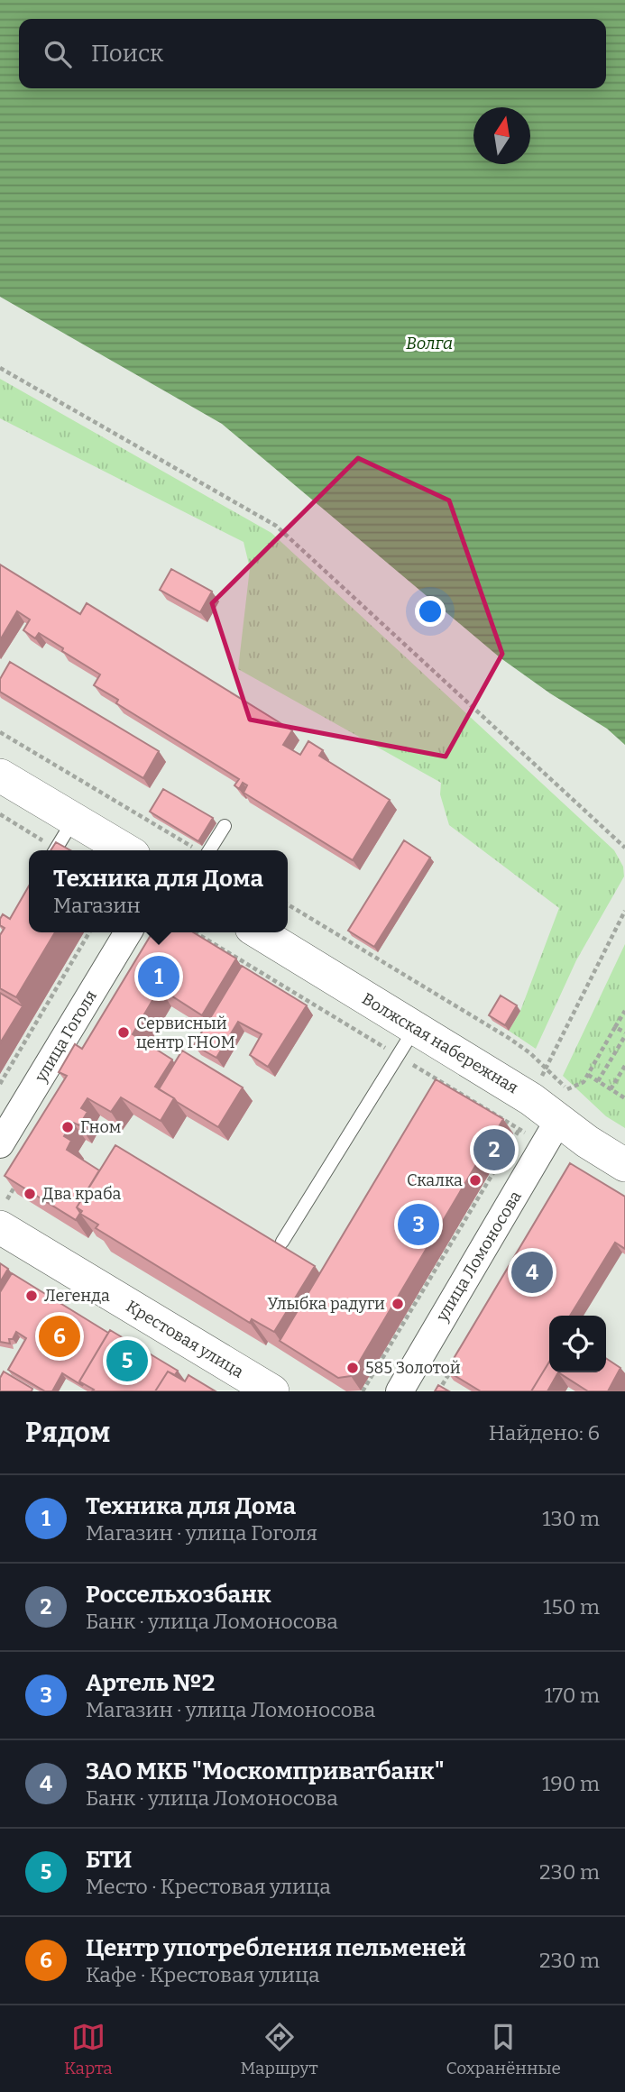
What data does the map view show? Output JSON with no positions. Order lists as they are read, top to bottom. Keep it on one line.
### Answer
{"streets":{"street":["улица Гоголя","Волжская набережная","улица Ломоносова","Крестовая улица"]},"crossings":[["Волжская набережная","улица Ломоносова"]],"water":["Волга"],"places":["Сервисный центр ГНОМ","Гном","Скалка","Два краба","Легенда","Улыбка радуги","585 Золотой"],"north":"top","page":{"search":"Поиск","popup":["Техника для Дома","Магазин"],"pins":["1","2","3","4","6","5"],"heading":["Рядом","Найдено: 6"],"list":[{"mark":"1","name":"Техника для Дома","note":"Магазин · улица Гоголя","value":"130 m"},{"mark":"2","name":"Россельхозбанк","note":"Банк · улица Ломоносова","value":"150 m"},{"mark":"3","name":"Артель №2","note":"Магазин · улица Ломоносова","value":"170 m"},{"mark":"4","name":"ЗАО МКБ \"Москомприватбанк\"","note":"Банк · улица Ломоносова","value":"190 m"},{"mark":"5","name":"БТИ","note":"Место · Крестовая улица","value":"230 m"},{"mark":"6","name":"Центр употребления пельменей","note":"Кафе · Крестовая улица","value":"230 m"}],"nav":["Карта","Маршрут","Сохранённые"]}}
